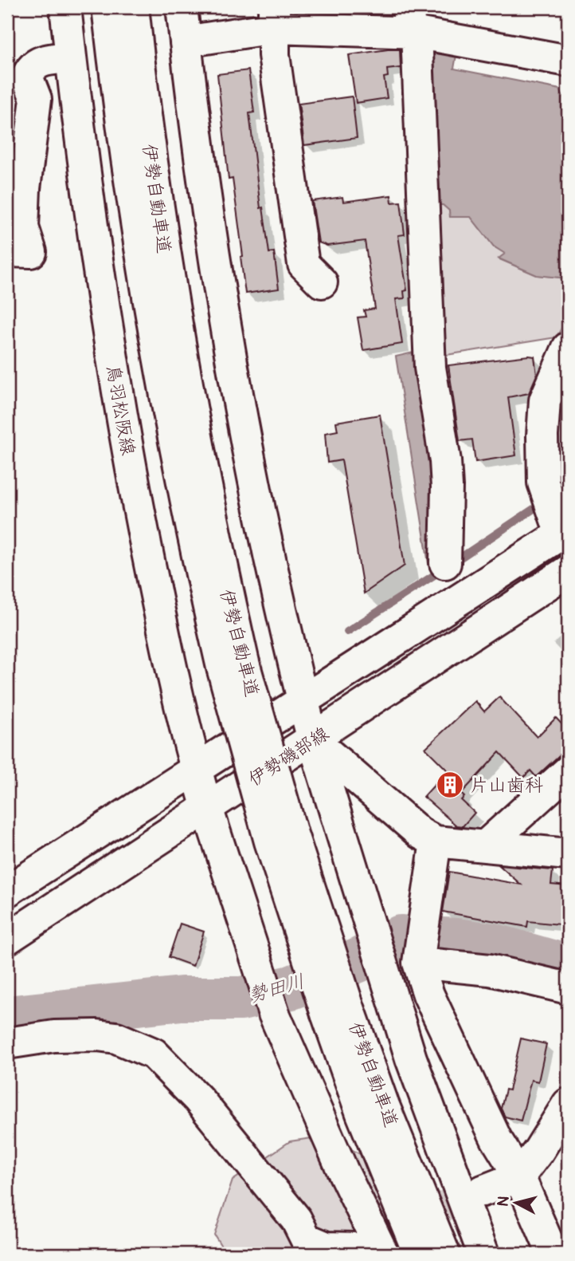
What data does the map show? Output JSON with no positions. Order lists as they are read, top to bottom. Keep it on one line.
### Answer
{"streets":{"main road":["伊勢自動車道","鳥羽松阪線","伊勢磯部線"]},"crossings":[["鳥羽松阪線","伊勢磯部線"]],"water":["勢田川"],"places":{"building":["片山歯科"]},"north":"left"}
